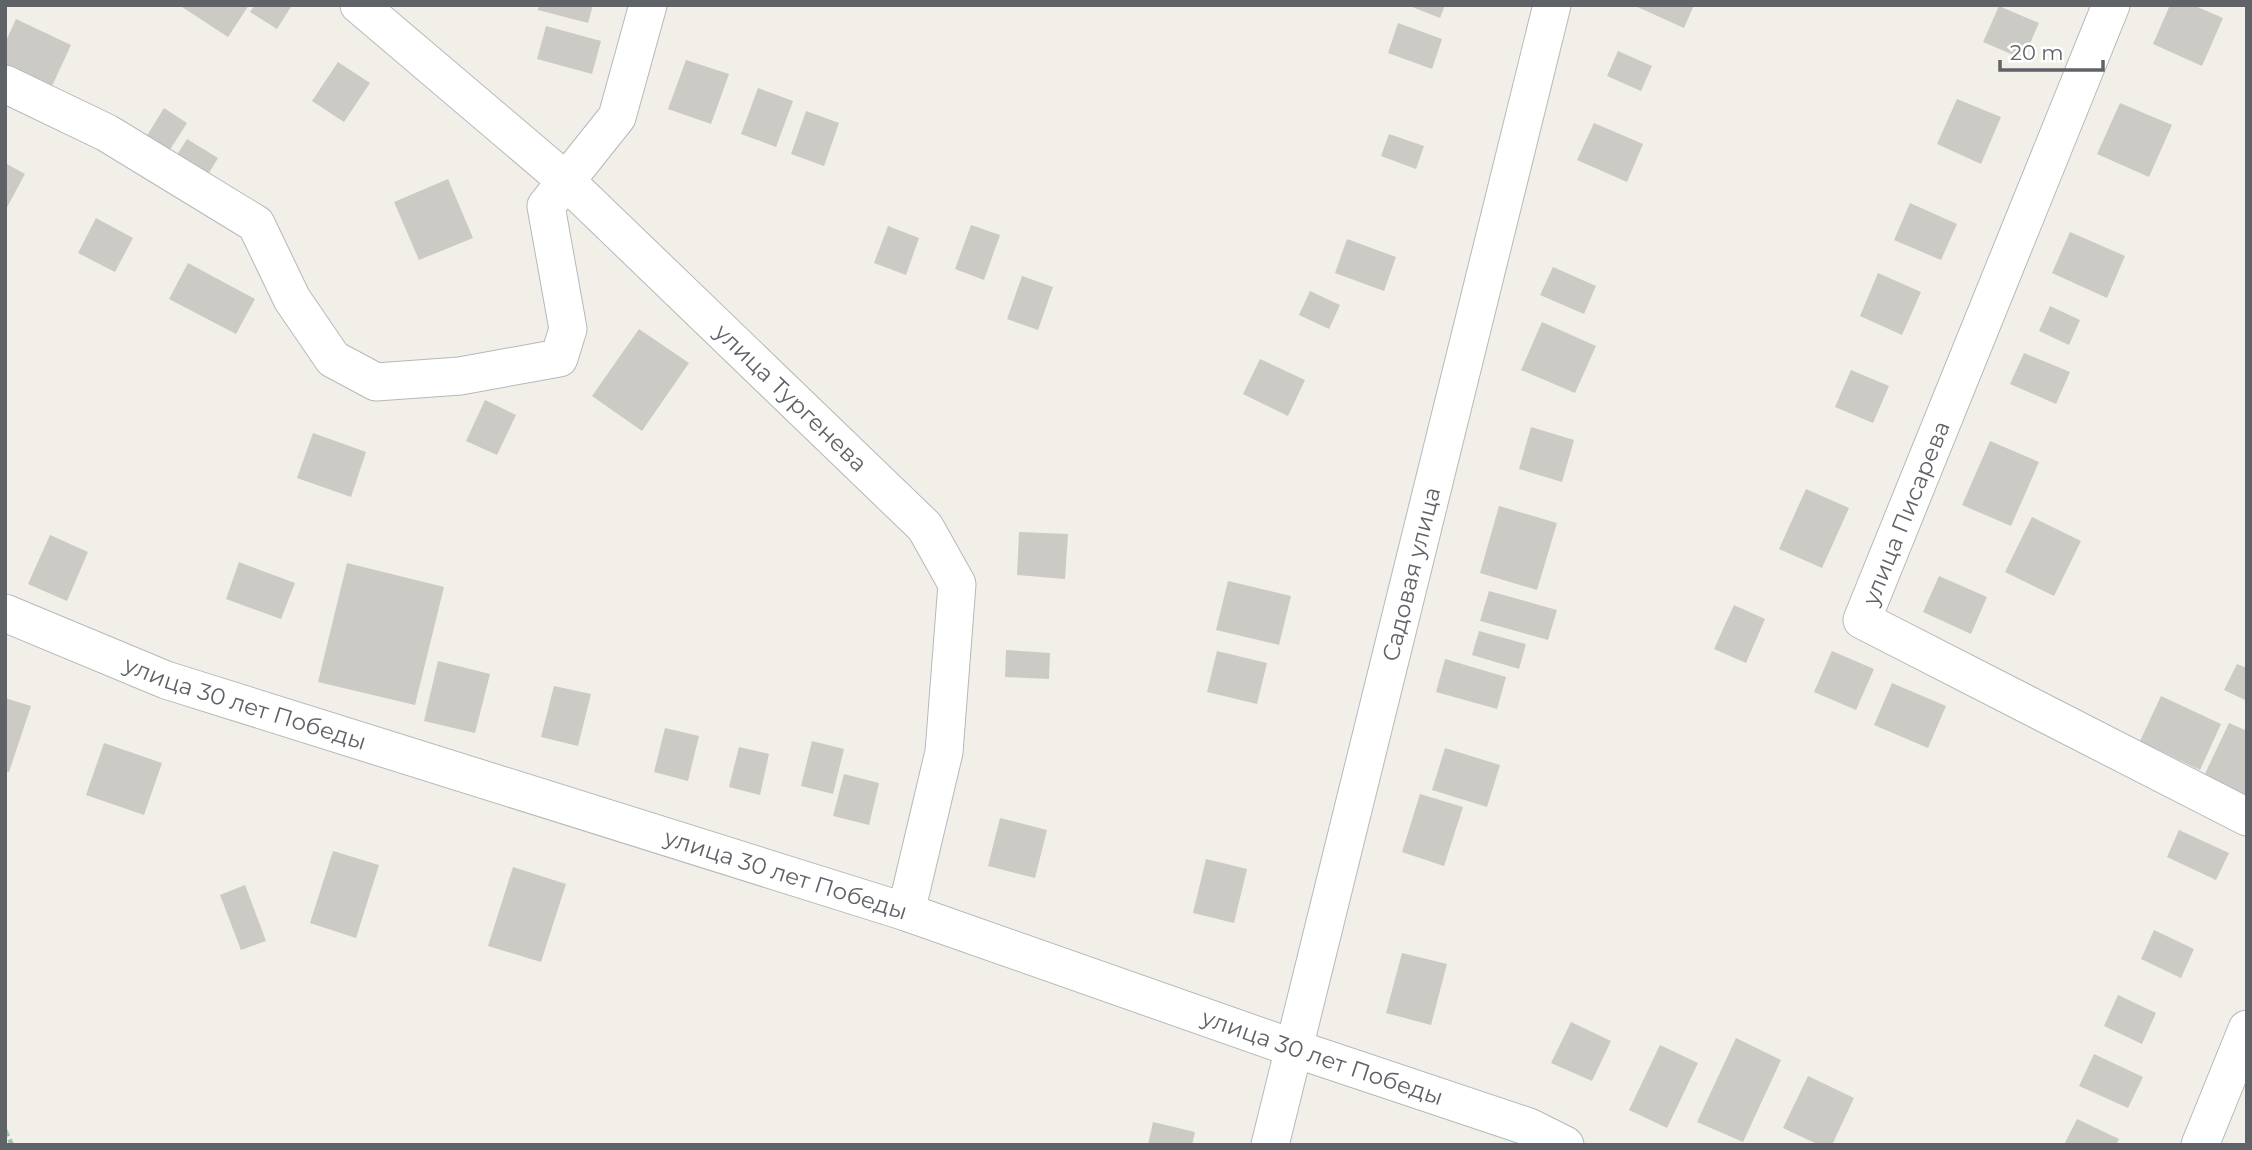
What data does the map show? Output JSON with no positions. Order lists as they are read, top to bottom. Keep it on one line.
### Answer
{"streets":{"street":["улица Тургенева","улица Писарева","Садовая улица","улица 30 лет Победы"]},"crossings":[["улица Тургенева","улица 30 лет Победы"],["Садовая улица","улица 30 лет Победы"]],"scale_bar":"20 m"}
